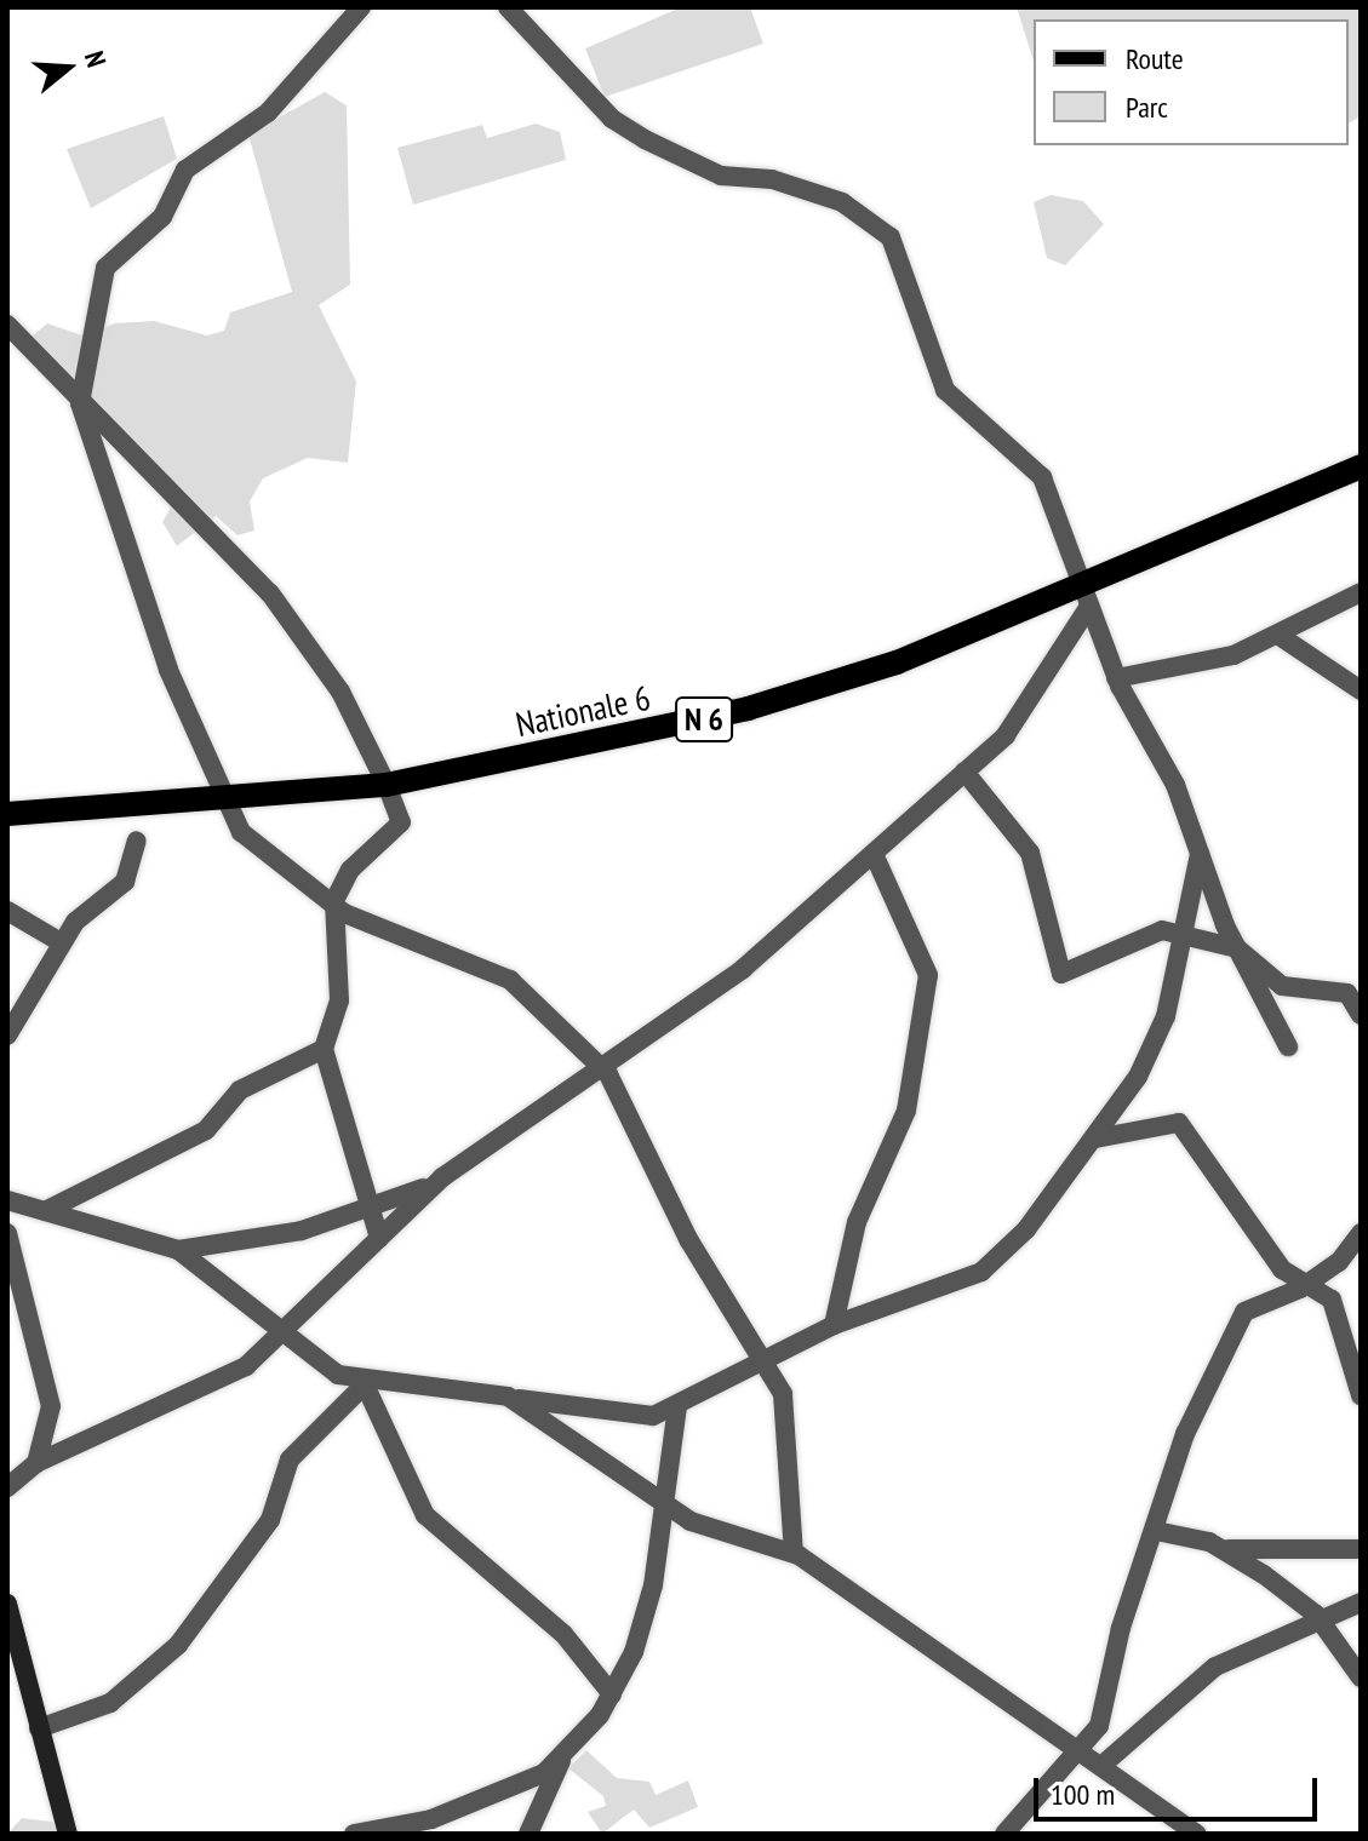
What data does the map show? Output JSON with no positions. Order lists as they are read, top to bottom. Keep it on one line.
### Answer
{"streets":{"main road":["Nationale 6","N 6"]},"legend":["Route","Parc"],"scale_bar":"100 m","north":"right"}
